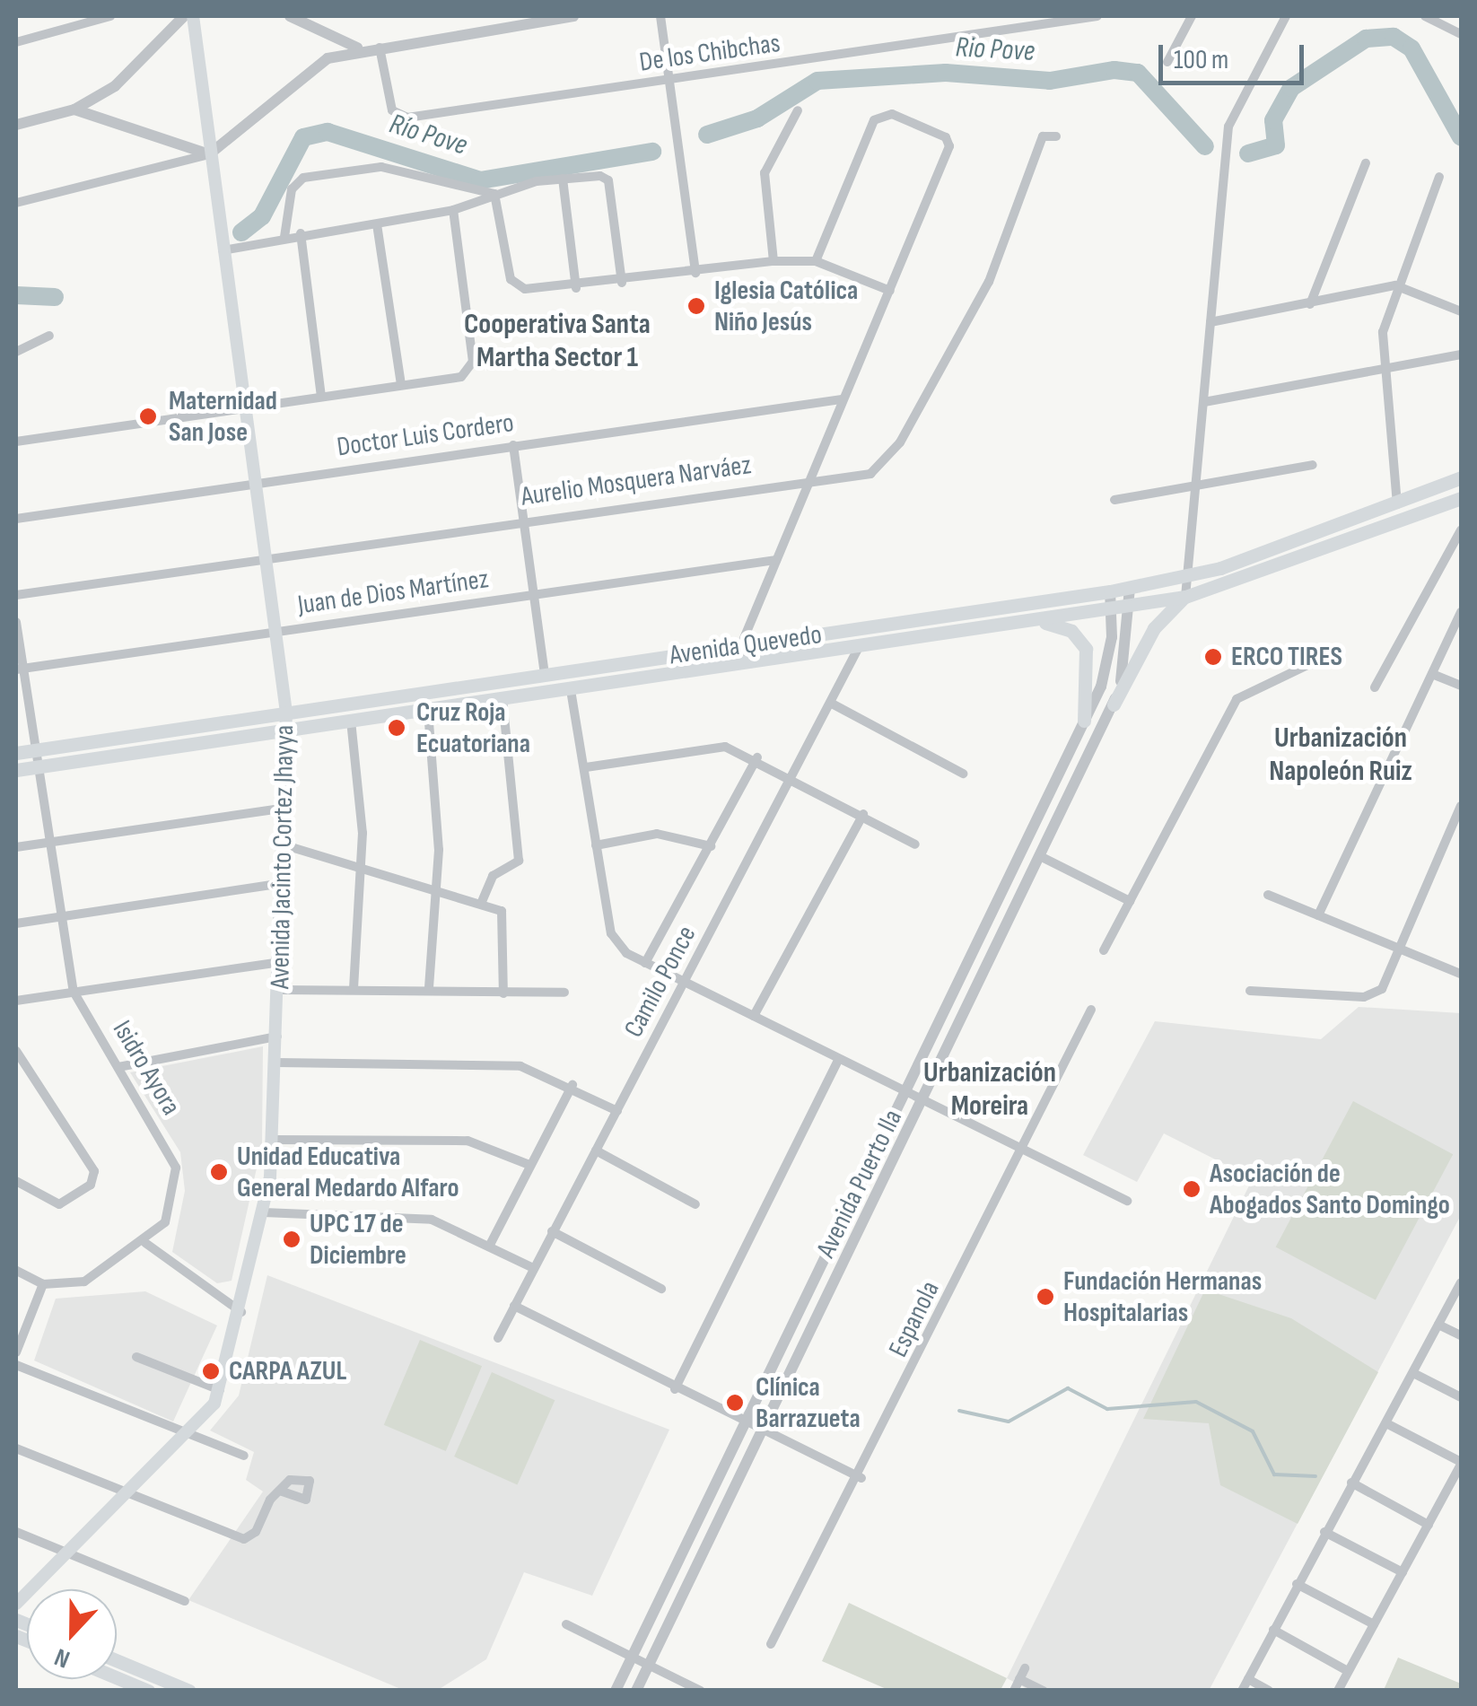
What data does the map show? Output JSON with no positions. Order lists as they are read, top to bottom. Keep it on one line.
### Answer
{"streets":{"main road":["Avenida Quevedo","Avenida Jacinto Cortez Jhayya"],"street":["De los Chibchas","Doctor Luis Cordero","Aurelio Mosquera Narváez","Juan de Dios Martínez","Camilo Ponce","Isidro Ayora","Avenida Puerto Ila","Espanola"]},"crossings":[["Doctor Luis Cordero","Avenida Jacinto Cortez Jhayya"],["Aurelio Mosquera Narváez","Avenida Jacinto Cortez Jhayya"],["Juan de Dios Martínez","Avenida Jacinto Cortez Jhayya"],["Juan de Dios Martínez","Isidro Ayora"],["Avenida Quevedo","Avenida Jacinto Cortez Jhayya"],["Avenida Quevedo","Camilo Ponce"],["Avenida Quevedo","Isidro Ayora"],["Avenida Quevedo","Avenida Puerto Ila"]],"districts":["Cooperativa Santa Martha Sector 1","Urbanización Napoleón Ruiz","Urbanización Moreira"],"water":["Rio Pove","Río Pove"],"places":["Iglesia Católica Niño Jesús","Maternidad San Jose","ERCO TIRES","Cruz Roja Ecuatoriana","Unidad Educativa General Medardo Alfaro","Asociación de Abogados Santo Domingo","UPC 17 de Diciembre","Fundación Hermanas Hospitalarias","CARPA AZUL","Clínica Barrazueta"],"scale_bar":"100 m","north":"bottom"}
